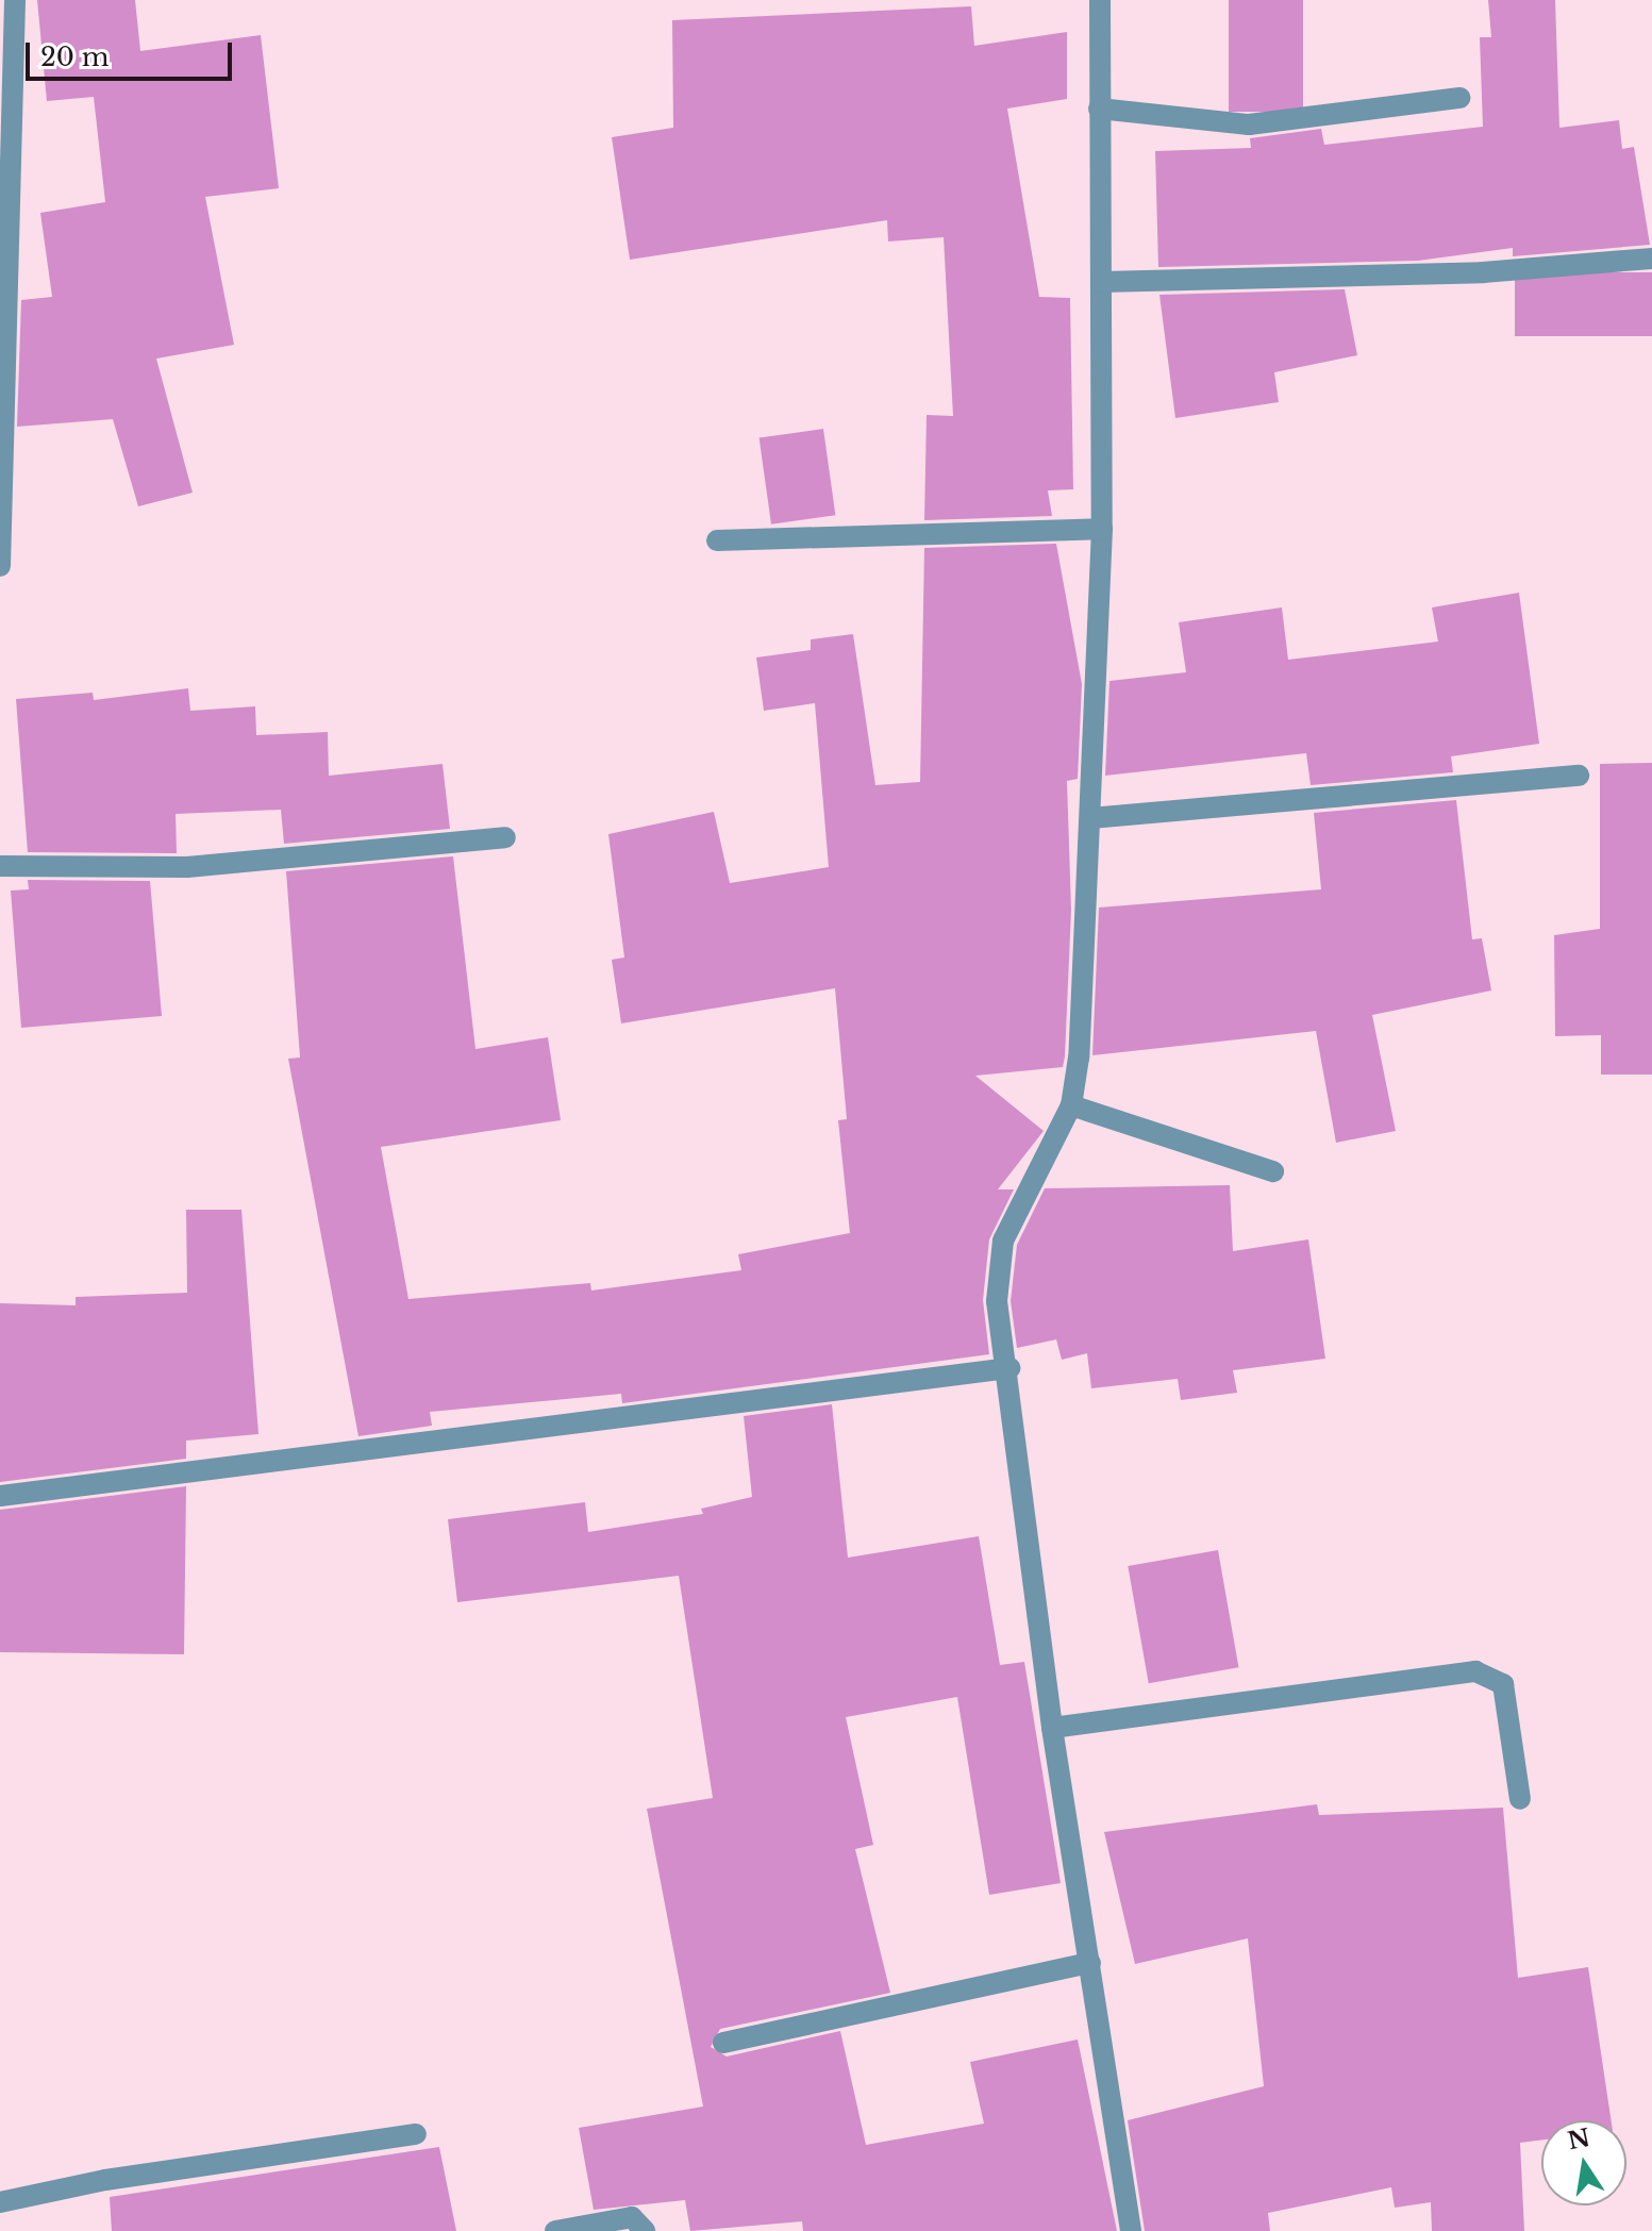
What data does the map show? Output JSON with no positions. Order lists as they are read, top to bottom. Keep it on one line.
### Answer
{"scale_bar":"20 m","north":"top"}
